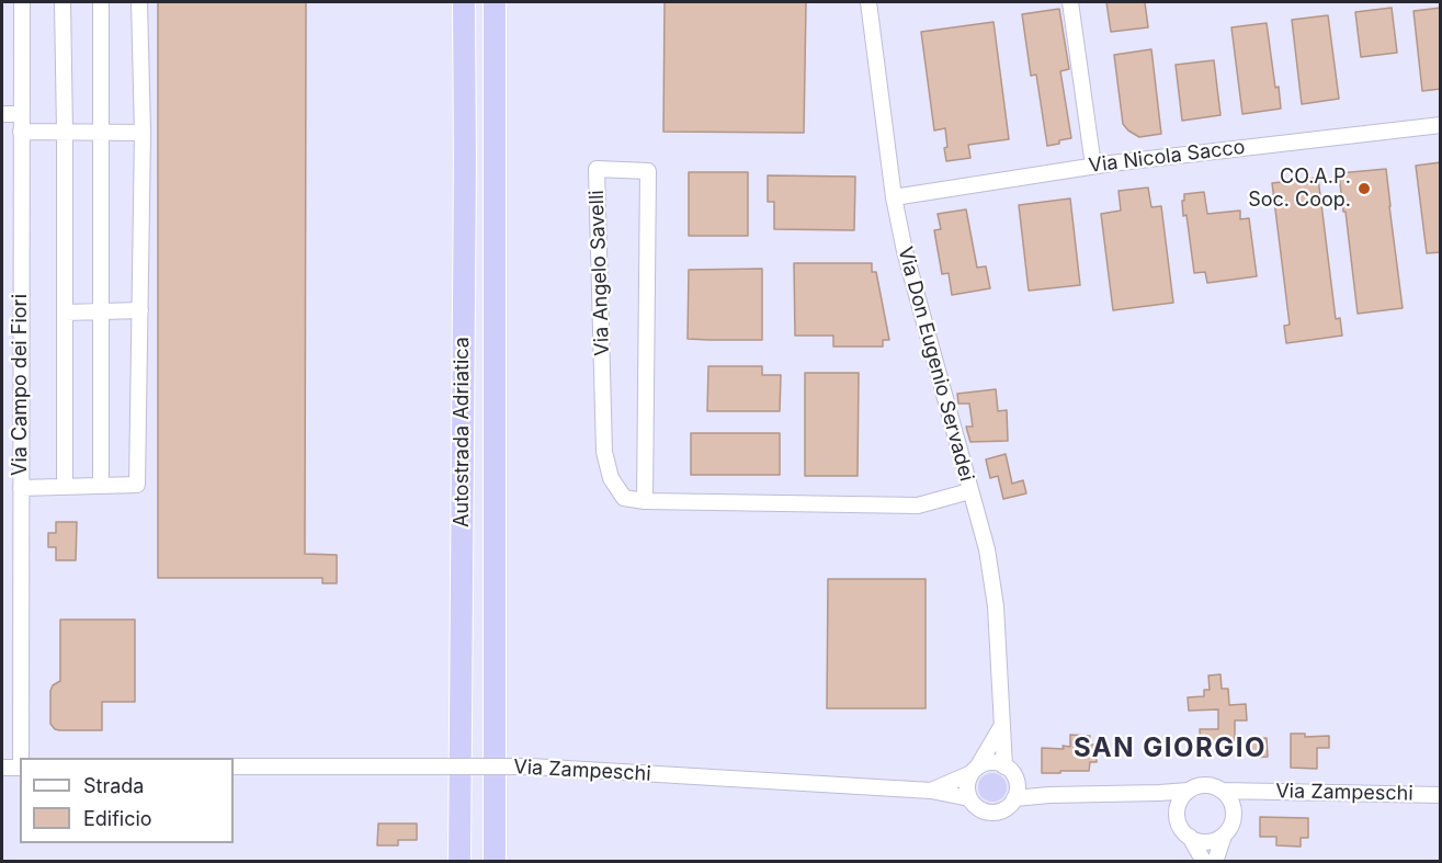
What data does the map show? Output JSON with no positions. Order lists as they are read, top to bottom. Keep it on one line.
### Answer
{"streets":{"highway":["Autostrada Adriatica"],"street":["Via Nicola Sacco","Via Angelo Savelli","Via Don Eugenio Servadei","Via Campo dei Fiori","Via Zampeschi"]},"crossings":[["Via Nicola Sacco","Via Don Eugenio Servadei"],["Via Angelo Savelli","Via Don Eugenio Servadei"],["Via Don Eugenio Servadei","Via Zampeschi"]],"districts":["SAN GIORGIO"],"places":["CO.A.P. Soc. Coop."],"legend":["Strada","Edificio"]}
